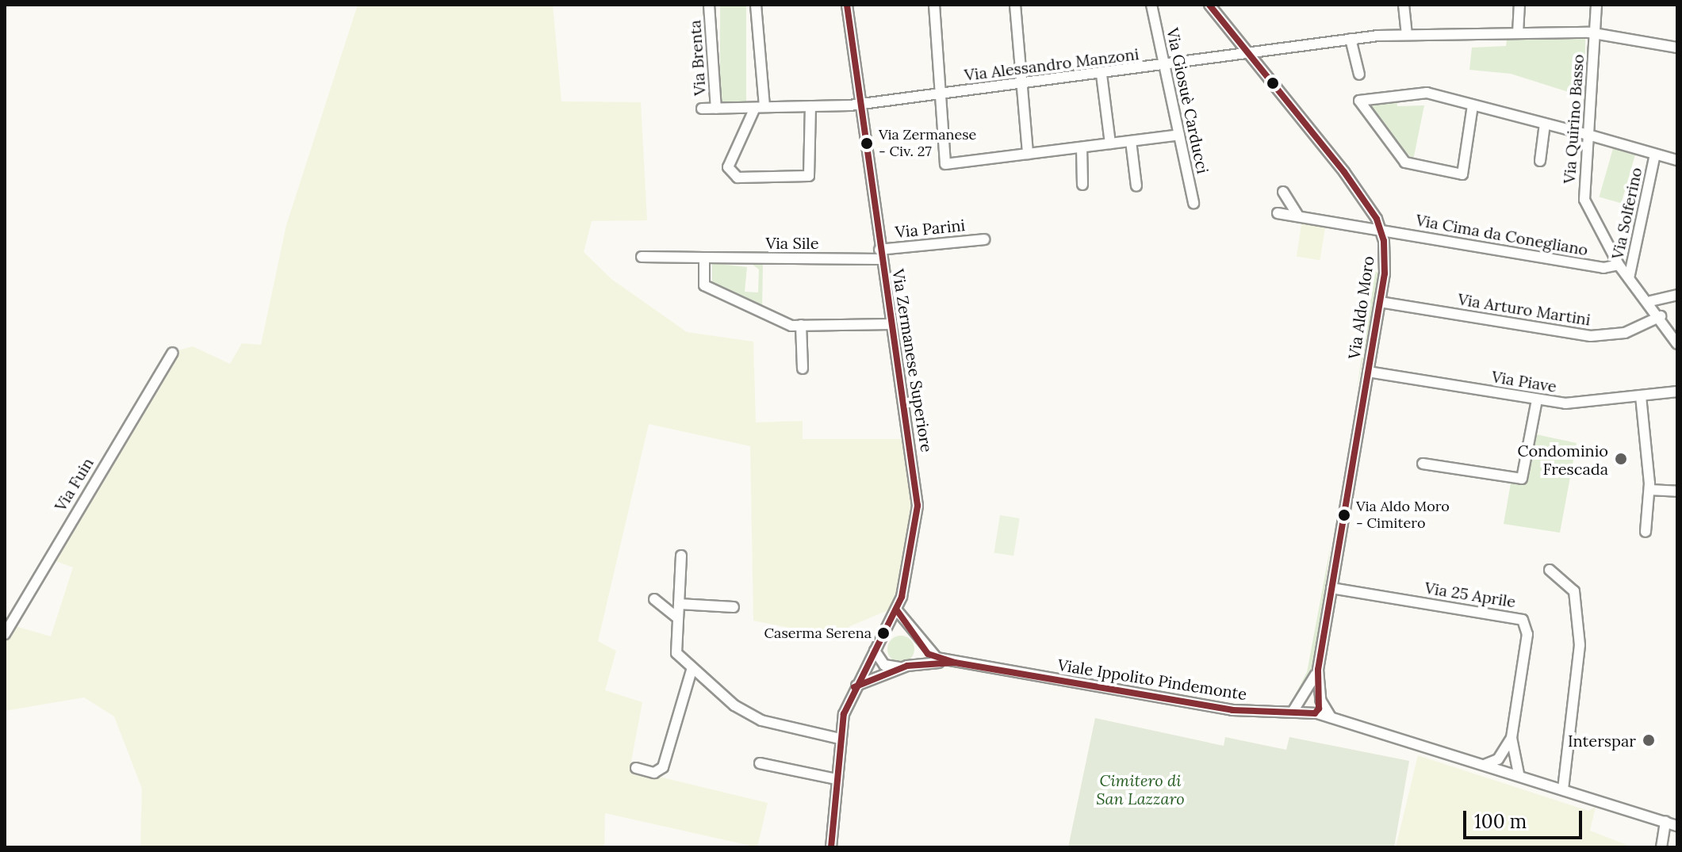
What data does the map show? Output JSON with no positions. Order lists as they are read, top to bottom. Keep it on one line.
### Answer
{"streets":{"street":["Via Brenta","Via Alessandro Manzoni","Via Giosuè Carducci","Via Quirino Basso","Via Solferino","Via Parini","Via Cima da Conegliano","Via Sile","Via Aldo Moro","Via Arturo Martini","Via Zermanese Superiore","Via Piave","Via Fuin","Via 25 Aprile","Viale Ippolito Pindemonte"]},"crossings":[["Via Brenta","Via Alessandro Manzoni"],["Via Alessandro Manzoni","Via Giosuè Carducci"],["Via Alessandro Manzoni","Via Quirino Basso"],["Via Alessandro Manzoni","Via Aldo Moro"],["Via Alessandro Manzoni","Via Zermanese Superiore"],["Via Quirino Basso","Via Solferino"],["Via Quirino Basso","Via Cima da Conegliano"],["Via Quirino Basso","Via Arturo Martini"],["Via Parini","Via Sile"],["Via Parini","Via Zermanese Superiore"],["Via Cima da Conegliano","Via Aldo Moro"],["Via Sile","Via Zermanese Superiore"],["Via Aldo Moro","Via Arturo Martini"],["Via Aldo Moro","Via Piave"],["Via Aldo Moro","Via 25 Aprile"],["Via Zermanese Superiore","Viale Ippolito Pindemonte"],["Via 25 Aprile","Viale Ippolito Pindemonte"]],"parks":["Cimitero di San Lazzaro"],"places":["Via Zermanese - Civ. 27","Condominio Frescada","Via Aldo Moro - Cimitero","Caserma Serena","Interspar"],"scale_bar":"100 m"}
